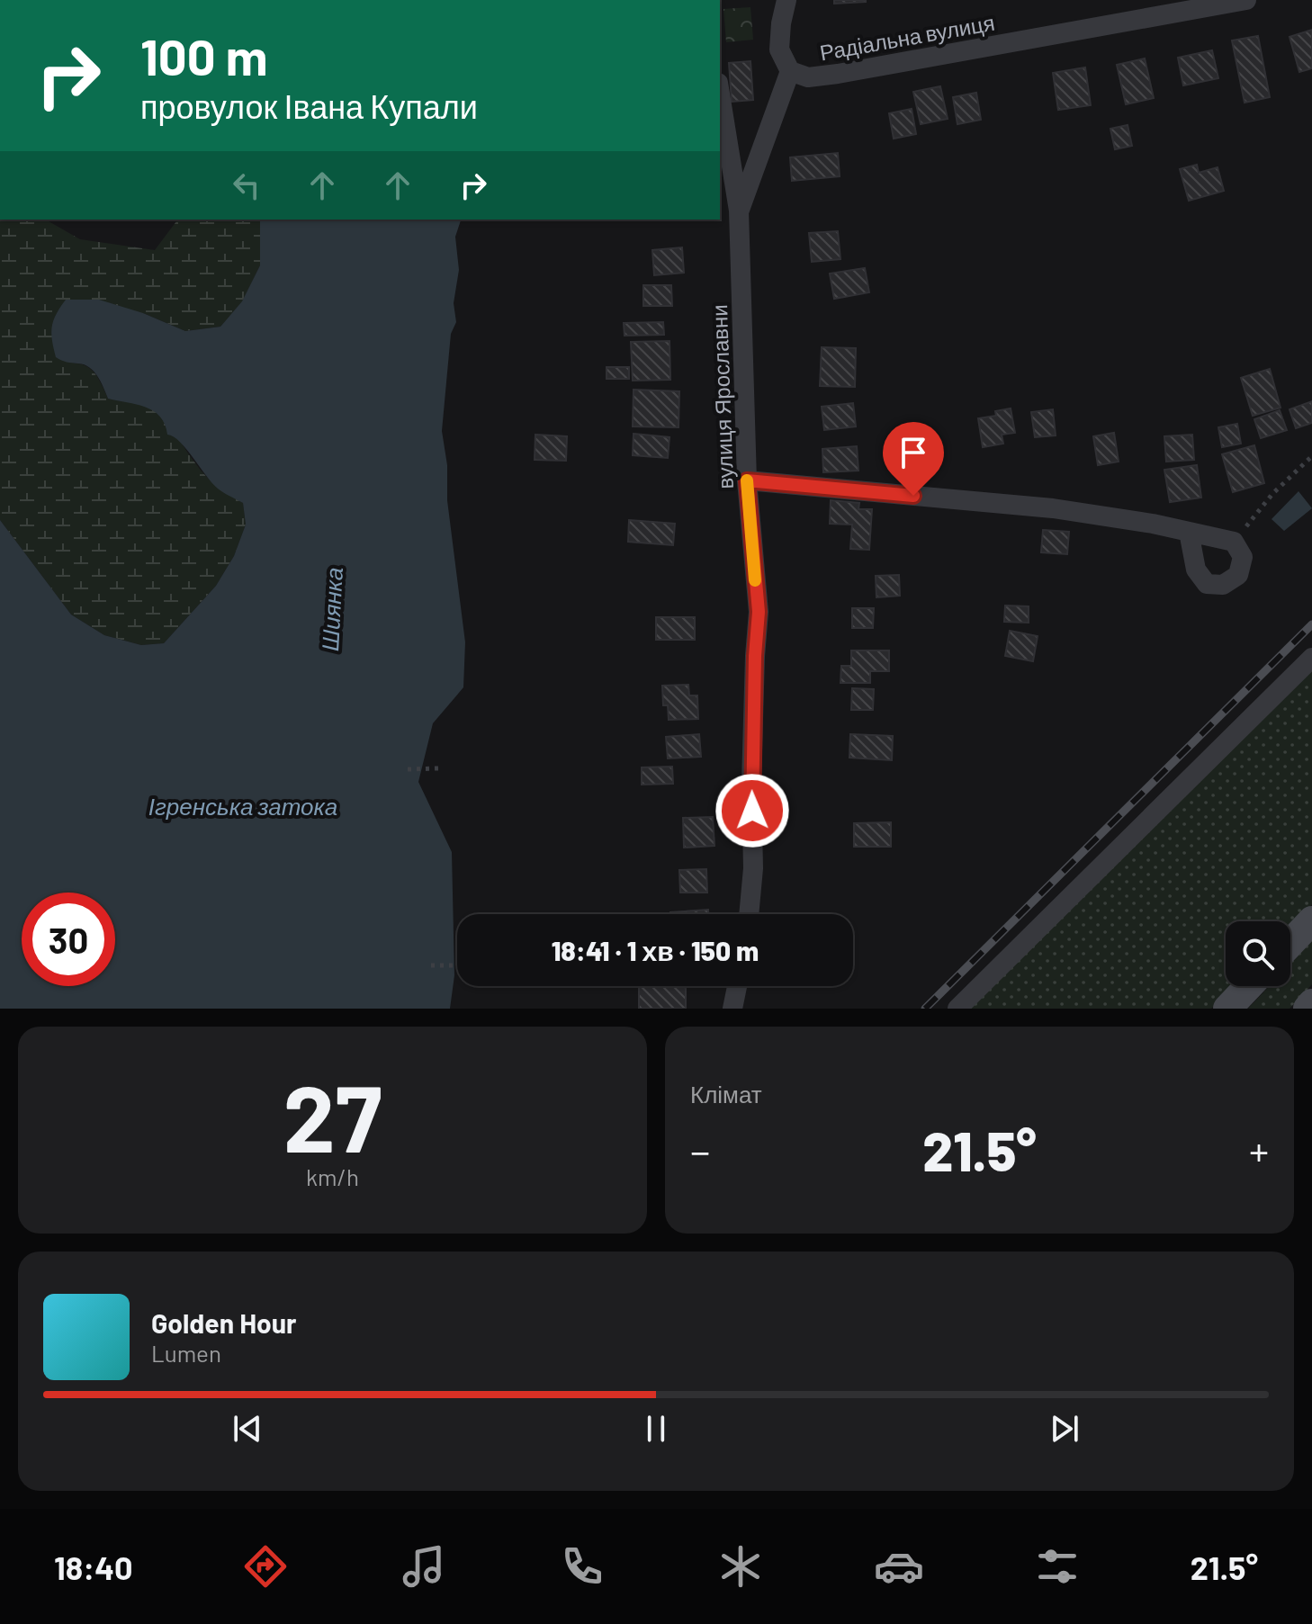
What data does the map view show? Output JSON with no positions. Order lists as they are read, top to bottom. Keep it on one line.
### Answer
{"streets":{"street":["Радіальна вулиця","вулиця Ярославни"]},"water":["Шиянка","Ігренська затока"],"page":{"turn":["100 m","провулок Івана Купали"],"limit":"30","trip":"18:41 · 1 хв · 150 m","tile":[["27","km/h"],"Клімат"],"heat":["−","21.5°","+"],"song":["Golden Hour","Lumen"],"tabs":["18:40","21.5°"]}}
